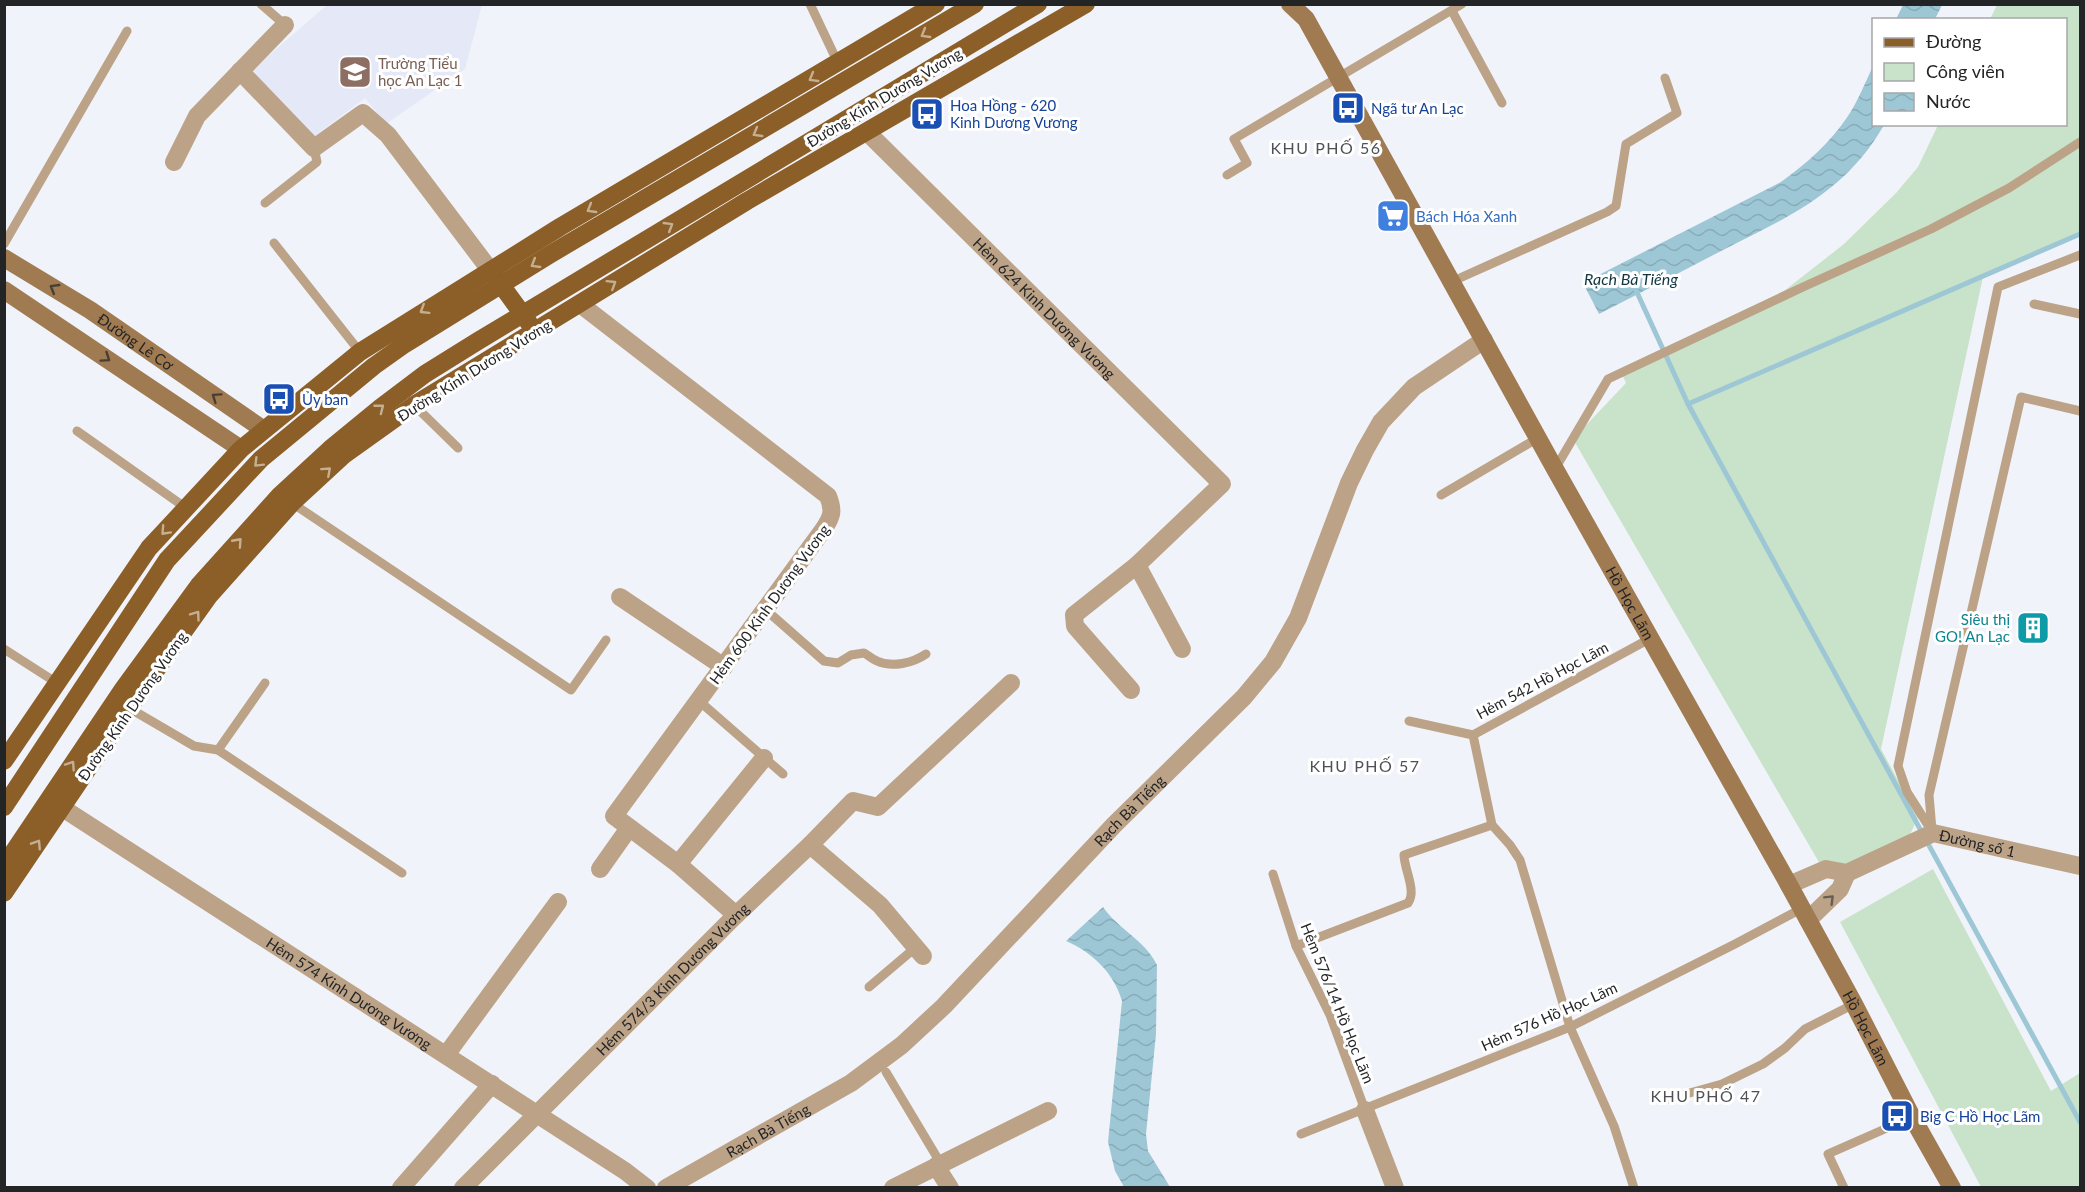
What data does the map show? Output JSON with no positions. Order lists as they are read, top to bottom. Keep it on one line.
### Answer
{"streets":{"main road":["Đường Kinh Dương Vương","Đường Lê Cơ","Hồ Học Lãm"],"street":["Hẻm 624 Kinh Dương Vương","Hẻm 600 Kinh Dương Vương","Rạch Bà Tiếng","Đường số 1","Hẻm 574/3 Kinh Dương Vương","Hẻm 574 Kinh Dương Vương"],"lane":["Hẻm 542 Hồ Học Lãm","Hẻm 576/14 Hồ Học Lãm","Hẻm 576 Hồ Học Lãm"]},"crossings":[["Đường Kinh Dương Vương","Hẻm 624 Kinh Dương Vương"],["Đường Kinh Dương Vương","Hẻm 600 Kinh Dương Vương"],["Đường Kinh Dương Vương","Hẻm 574 Kinh Dương Vương"],["Hồ Học Lãm","Hẻm 542 Hồ Học Lãm"],["Hồ Học Lãm","Rạch Bà Tiếng"],["Hồ Học Lãm","Đường số 1"],["Hồ Học Lãm","Hẻm 576 Hồ Học Lãm"],["Hẻm 574/3 Kinh Dương Vương","Hẻm 574 Kinh Dương Vương"],["Hẻm 576/14 Hồ Học Lãm","Hẻm 576 Hồ Học Lãm"]],"districts":["KHU PHỐ 56","KHU PHỐ 57","KHU PHỐ 47"],"water":["Rạch Bà Tiếng"],"places":{"school or university":["Trường Tiểu học An Lạc 1"],"bus stop":["Ngã tư An Lạc","Hoa Hồng - 620 Kinh Dương Vương","Ủy ban","Big C Hồ Học Lãm"],"supermarket":["Bách Hóa Xanh"],"building":["Siêu thị GO! An Lạc"]},"legend":["Đường","Công viên","Nước"]}
